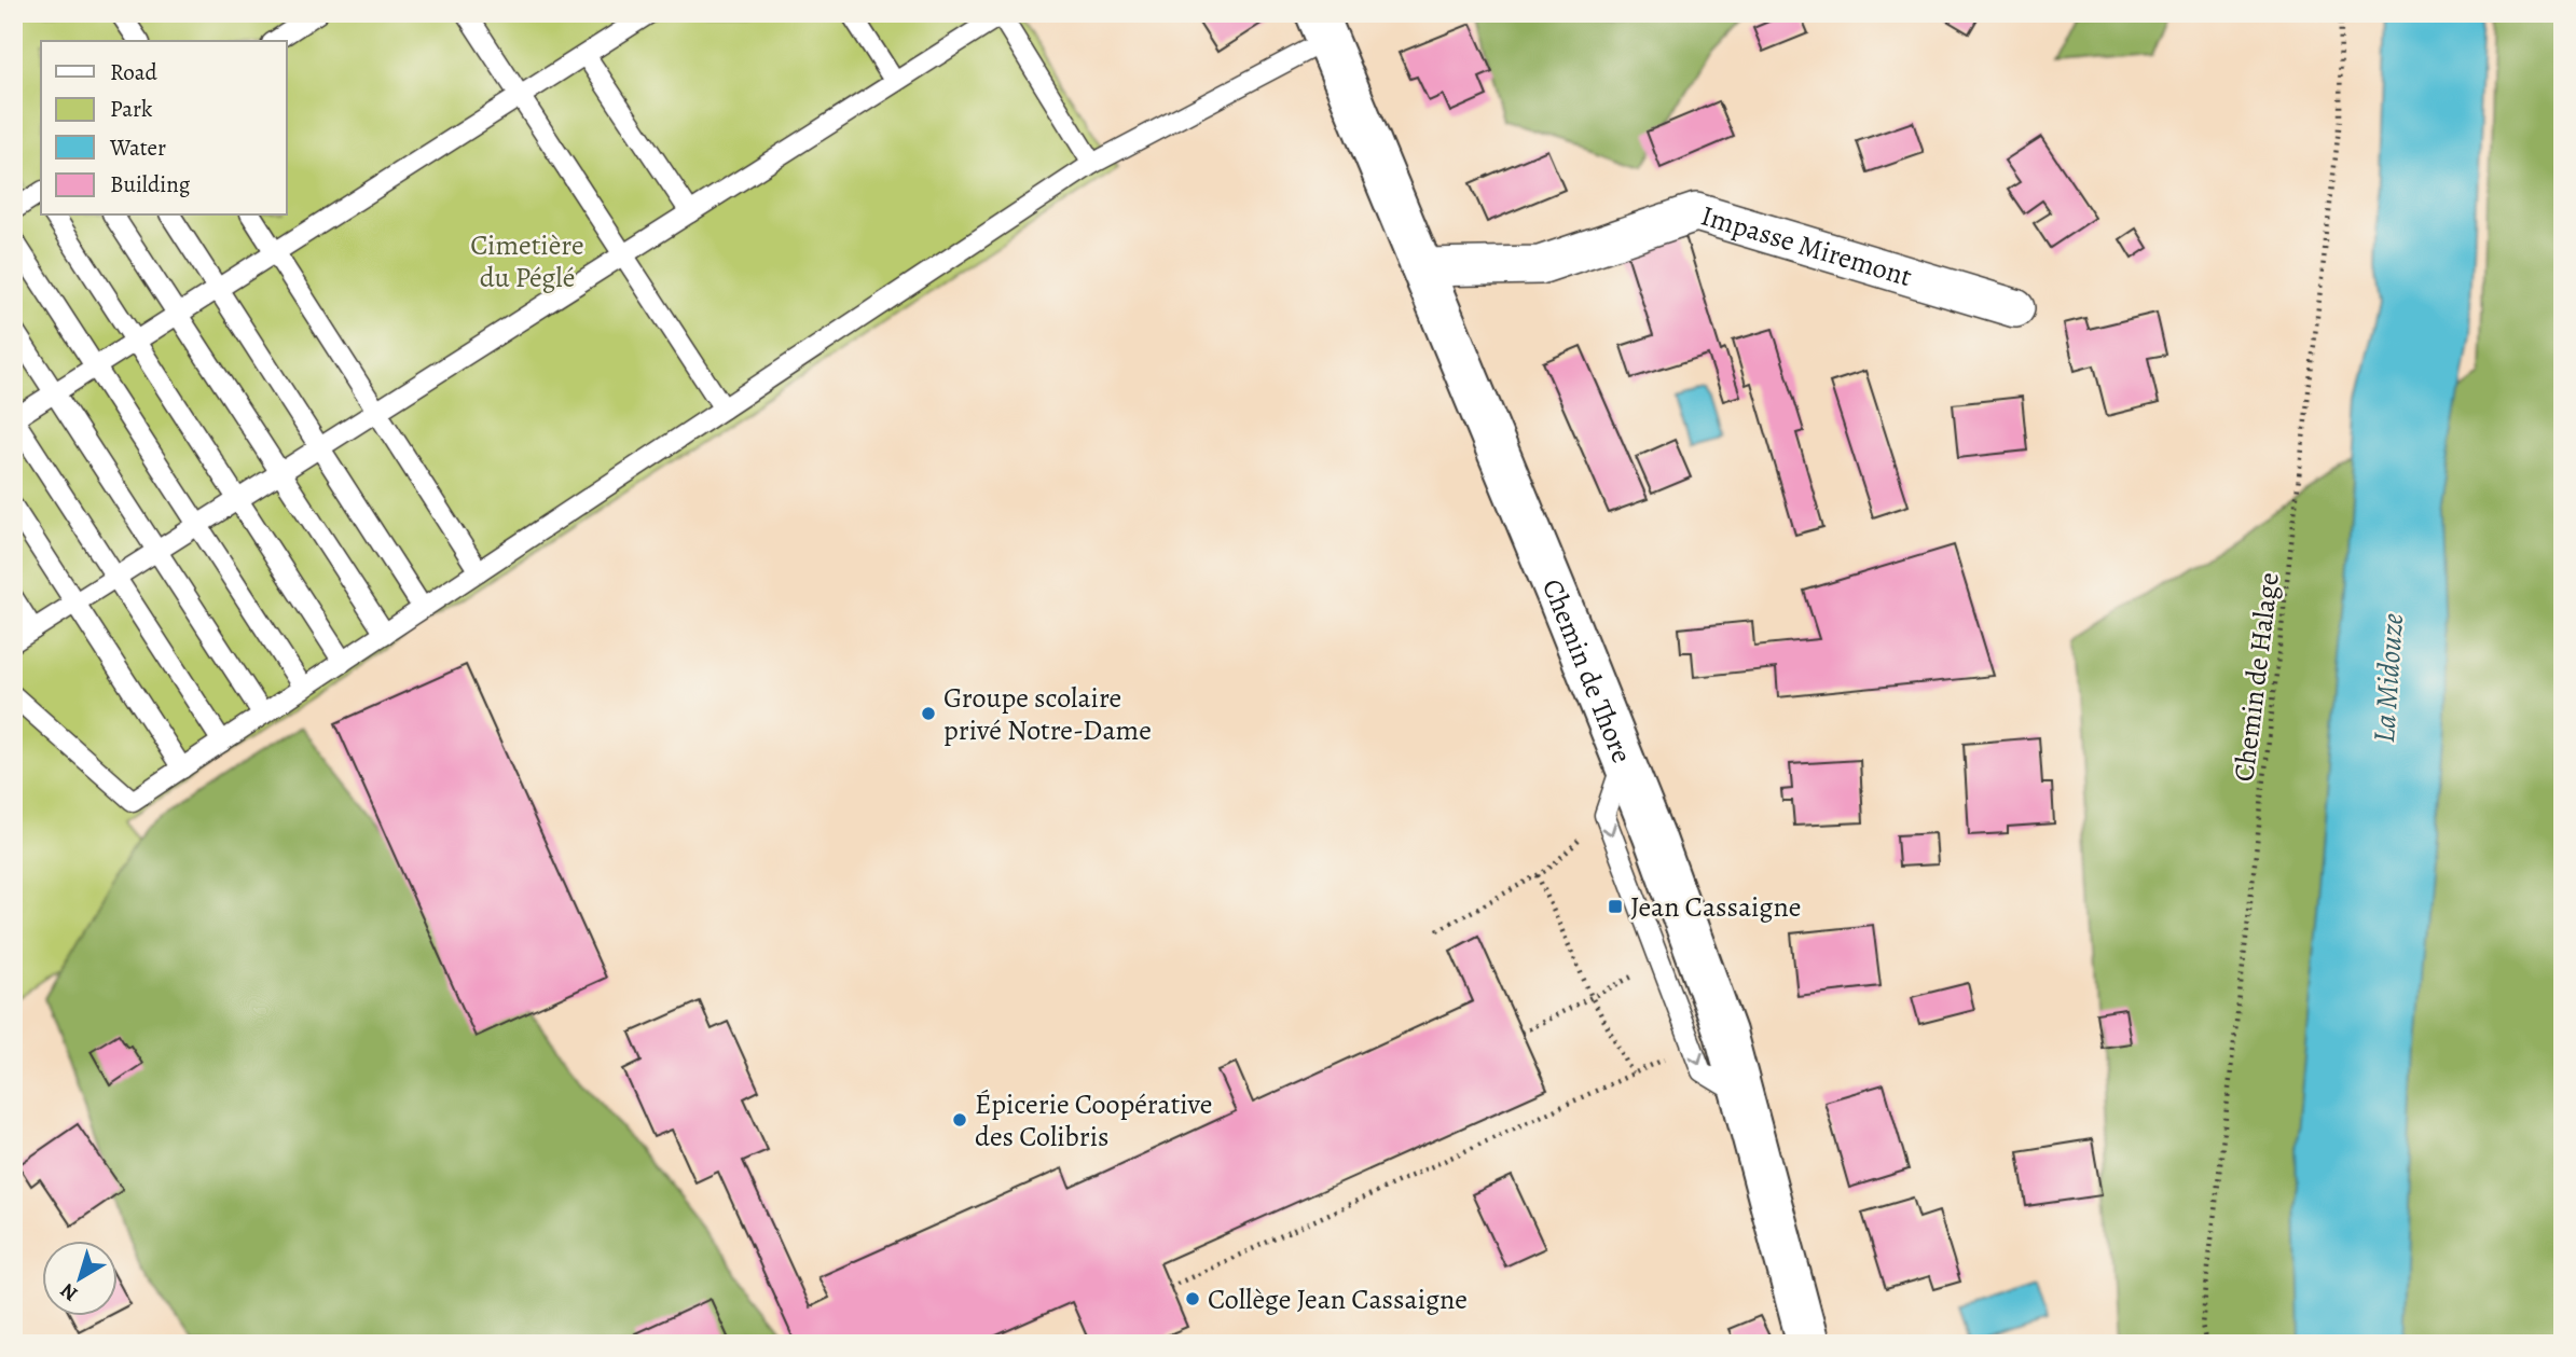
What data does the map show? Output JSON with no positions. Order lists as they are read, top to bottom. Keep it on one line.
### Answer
{"streets":{"street":["Impasse Miremont","Chemin de Thore"],"path":["Chemin de Halage"]},"crossings":[["Impasse Miremont","Chemin de Thore"]],"water":["La Midouze"],"parks":["Cimetière du Péglé"],"places":{"other":["Groupe scolaire privé Notre-Dame","Épicerie Coopérative des Colibris","Collège Jean Cassaigne"],"transit":["Jean Cassaigne"]},"legend":["Road","Park","Water","Building"],"north":"bottom left"}
